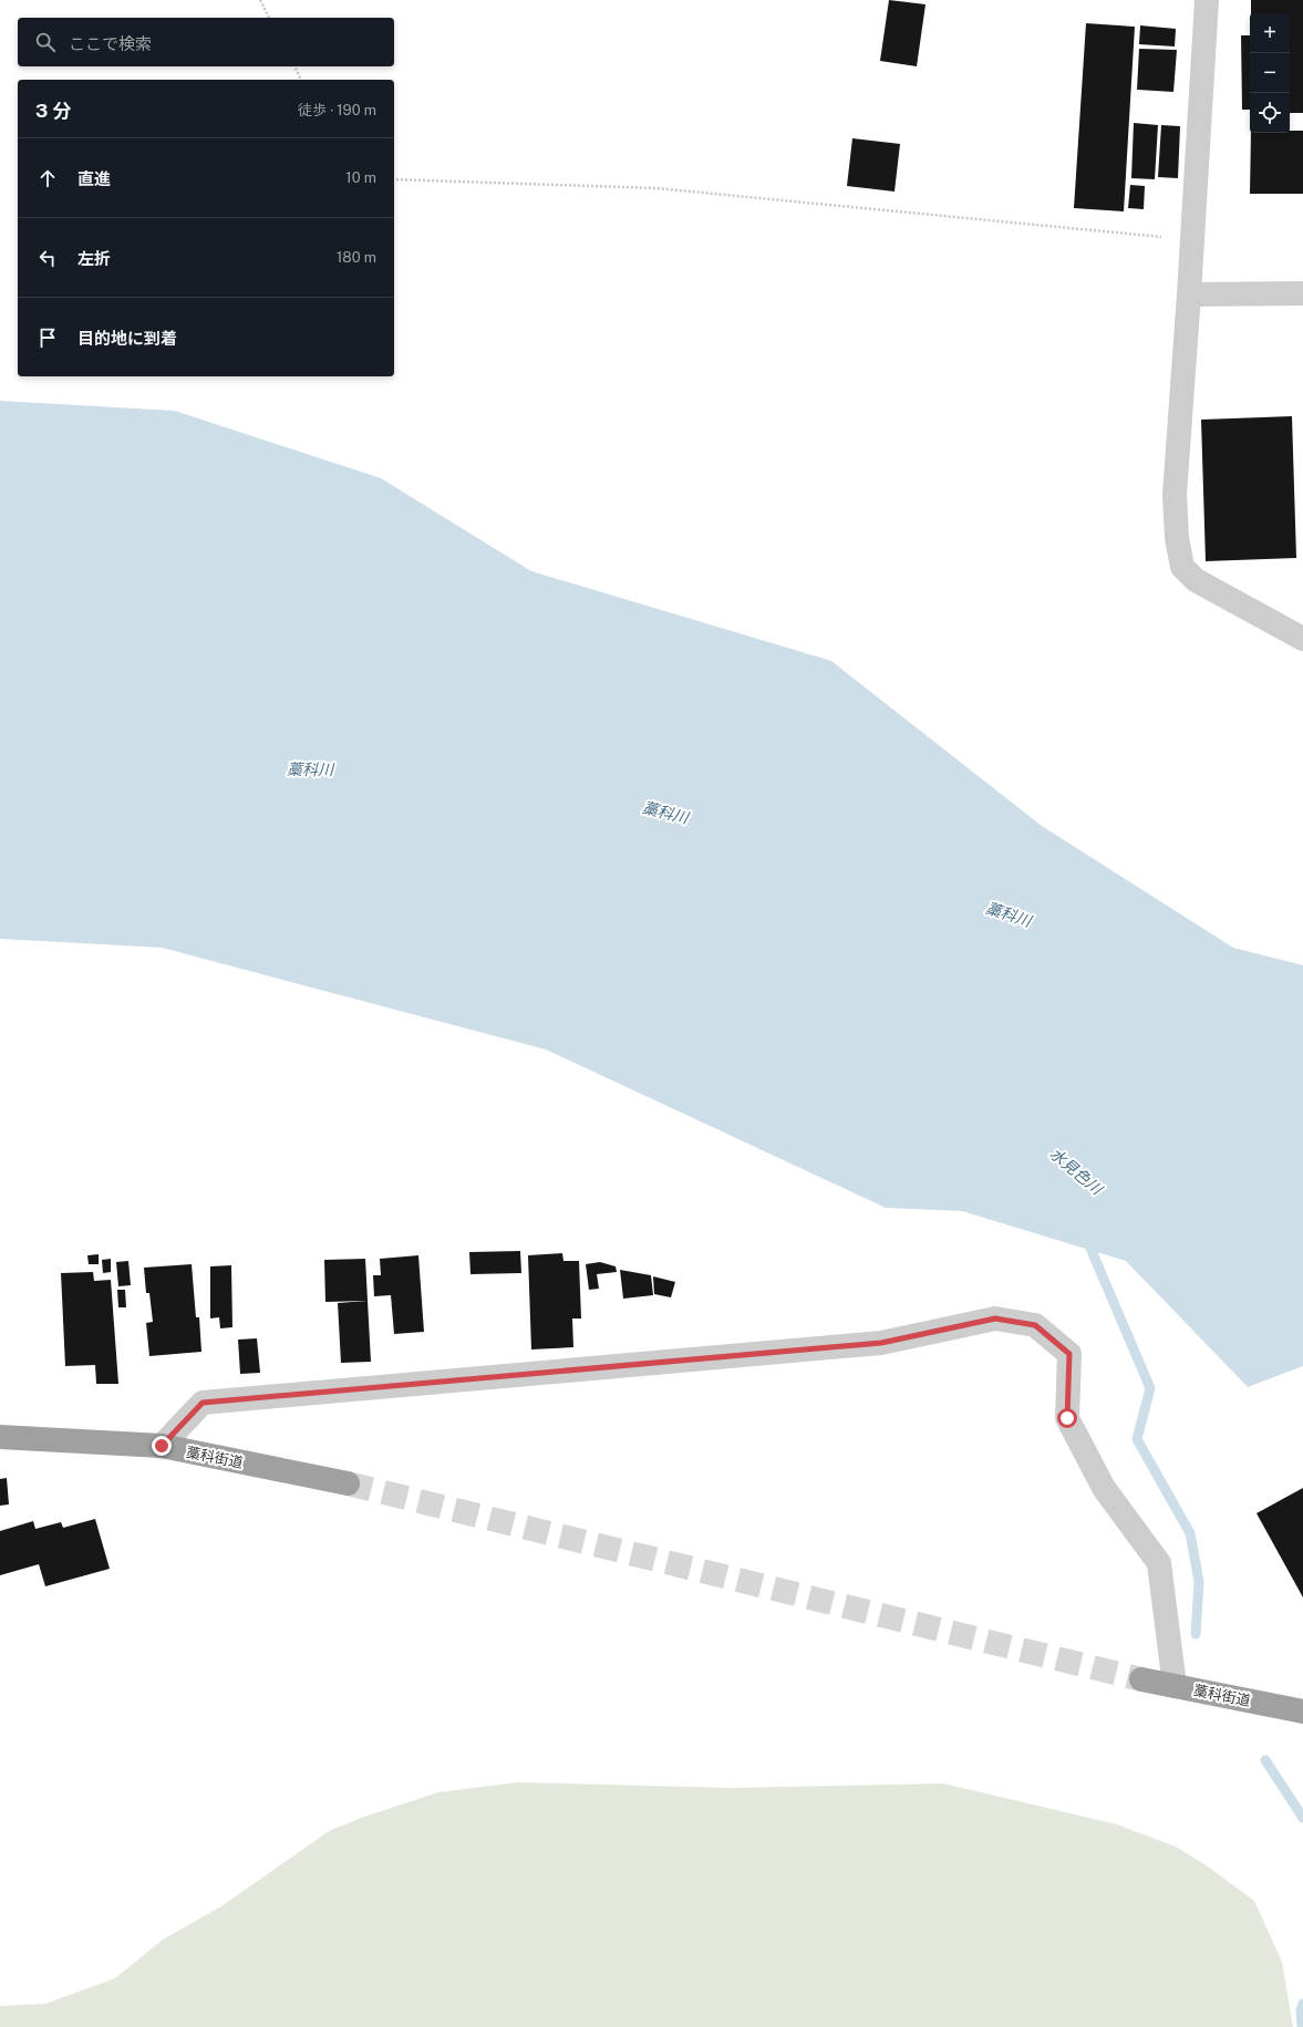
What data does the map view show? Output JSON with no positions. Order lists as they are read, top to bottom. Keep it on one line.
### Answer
{"streets":{"highway":["藁科街道"]},"water":["藁科川","水見色川"],"page":{"map_buttons":["+","−"],"search":"ここで検索","heading":["3 分","徒歩 · 190 m"],"list":[["直進","10 m"],["左折","180 m"],"目的地に到着"]}}
